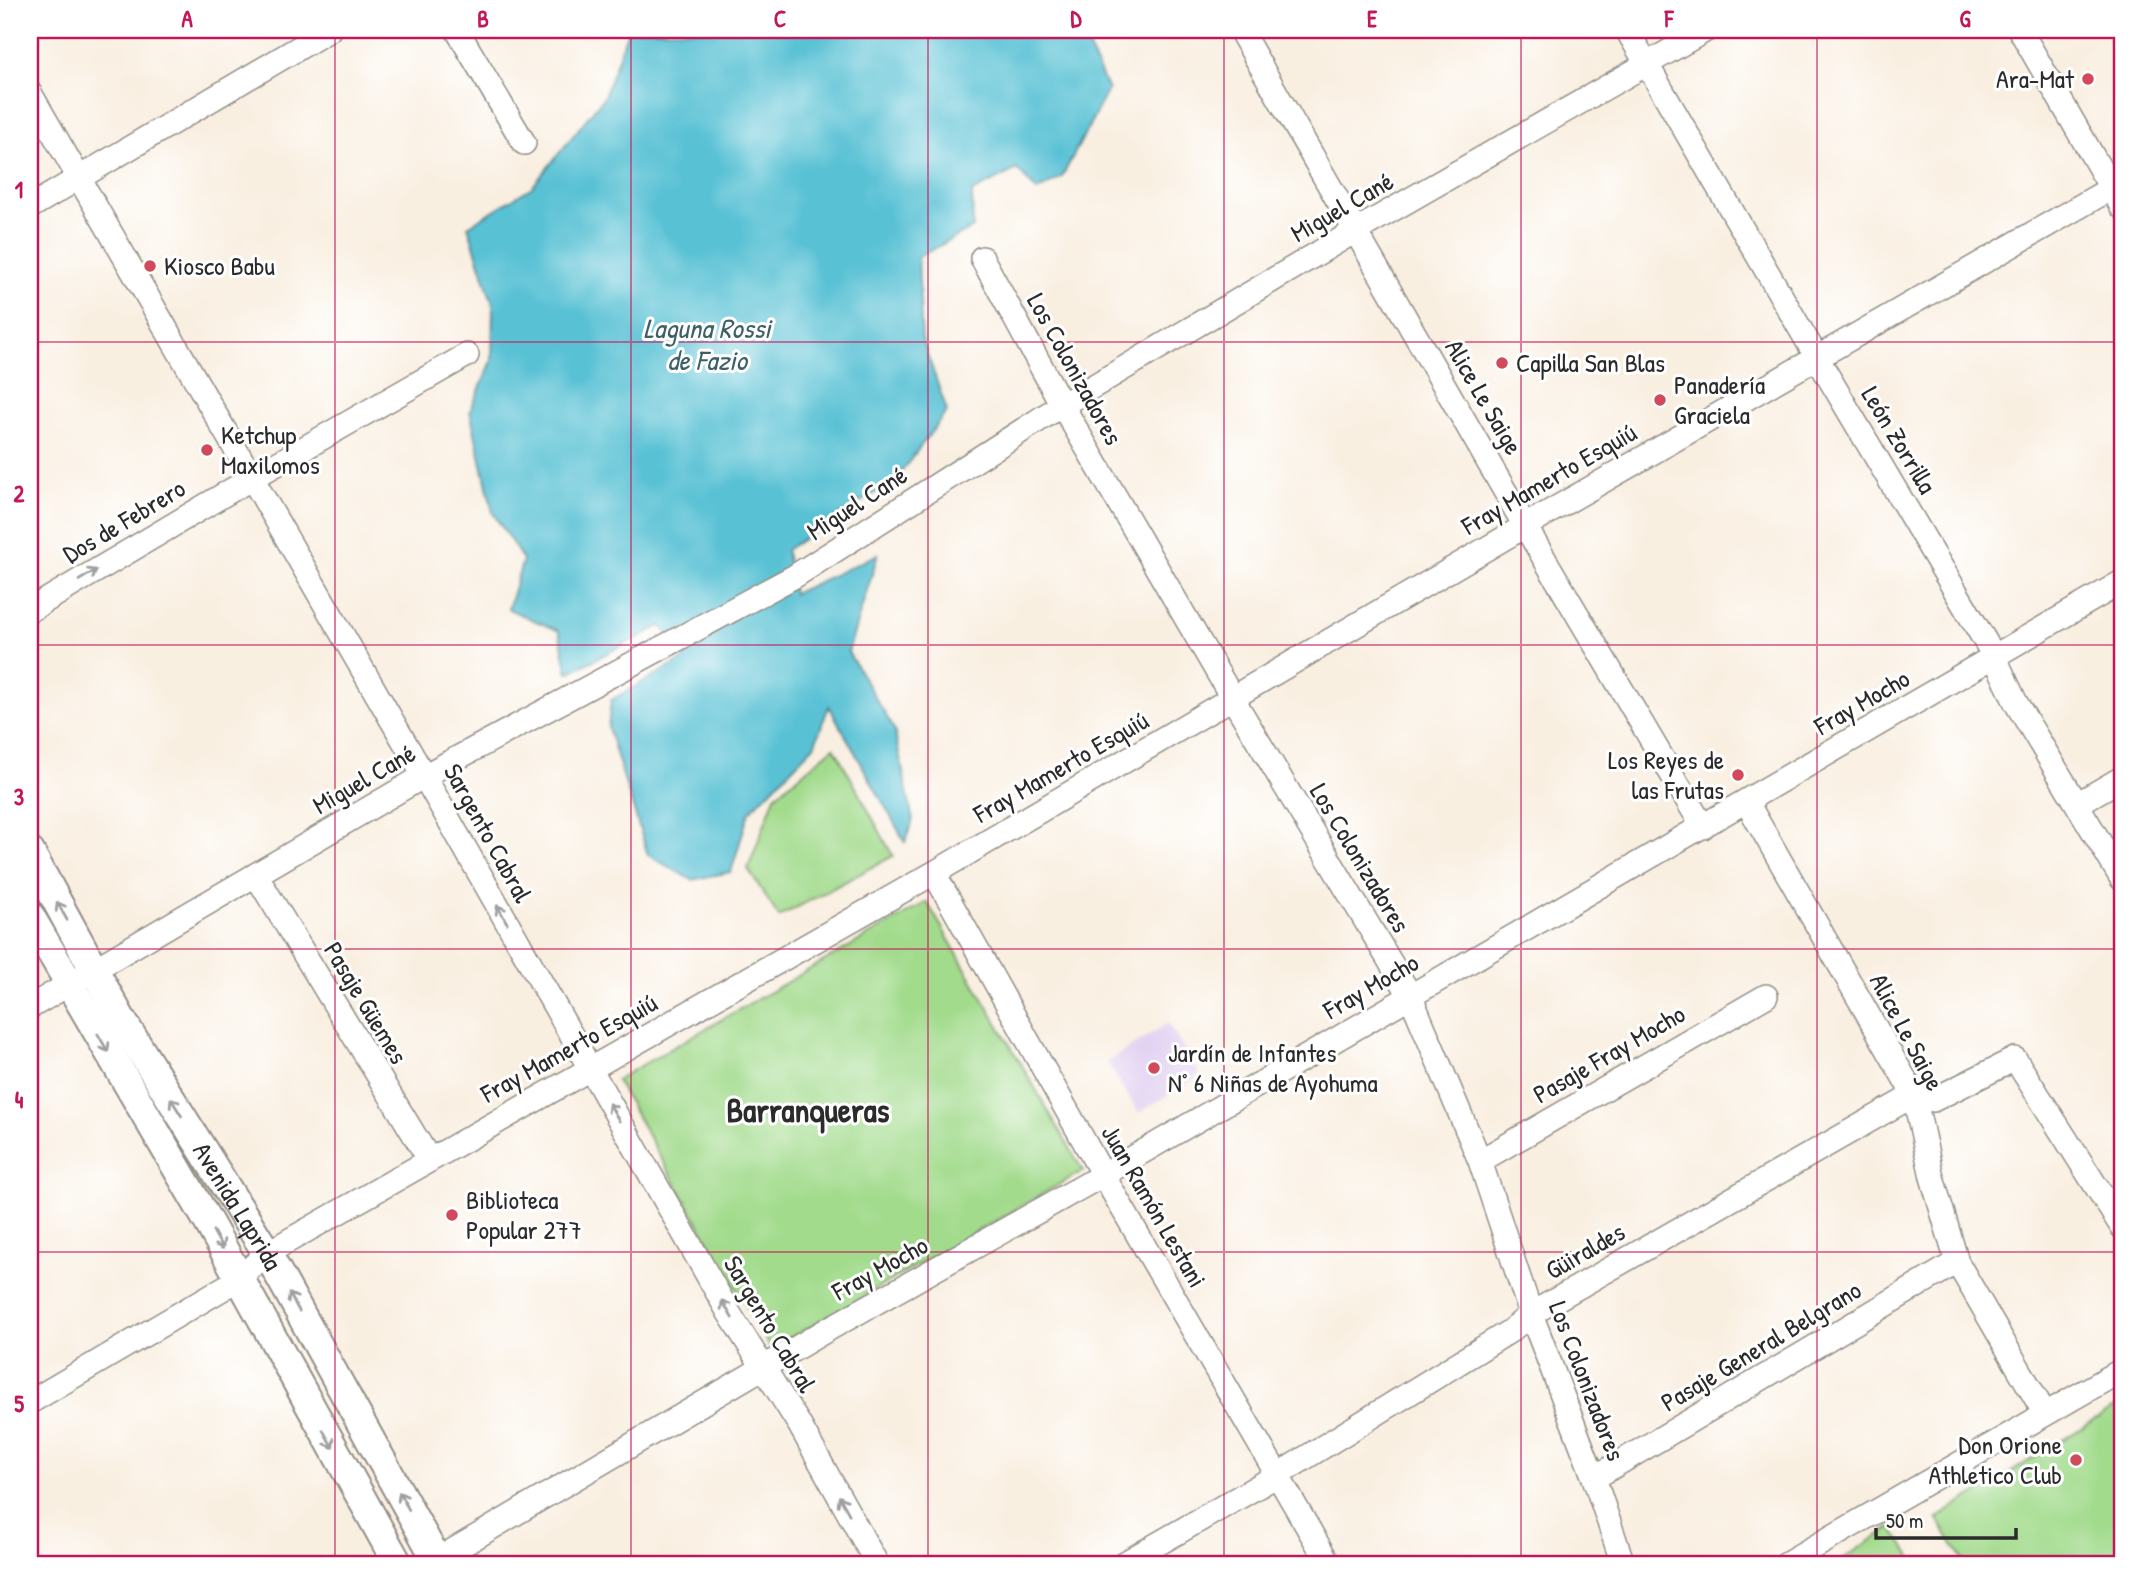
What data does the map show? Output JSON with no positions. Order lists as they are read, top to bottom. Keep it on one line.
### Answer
{"streets":{"main road":["Avenida Laprida"],"street":["Miguel Cané","Los Colonizadores","Alice Le Saige","León Zorrilla","Fray Mamerto Esquiú","Dos de Febrero","Fray Mocho","Sargento Cabral","Pasaje Güemes","Pasaje Fray Mocho","Juan Ramón Lestani","Güiraldes","Pasaje General Belgrano"]},"crossings":[["Miguel Cané","Los Colonizadores"],["Miguel Cané","Alice Le Saige"],["Miguel Cané","León Zorrilla"],["Miguel Cané","Sargento Cabral"],["Miguel Cané","Pasaje Güemes"],["Miguel Cané","Avenida Laprida"],["Los Colonizadores","Fray Mamerto Esquiú"],["Los Colonizadores","Fray Mocho"],["Los Colonizadores","Pasaje Fray Mocho"],["Los Colonizadores","Güiraldes"],["Los Colonizadores","Pasaje General Belgrano"],["Alice Le Saige","Fray Mamerto Esquiú"],["Alice Le Saige","Fray Mocho"],["Alice Le Saige","Güiraldes"],["Alice Le Saige","Pasaje General Belgrano"],["León Zorrilla","Fray Mamerto Esquiú"],["León Zorrilla","Fray Mocho"],["Fray Mamerto Esquiú","Sargento Cabral"],["Fray Mamerto Esquiú","Pasaje Güemes"],["Fray Mamerto Esquiú","Juan Ramón Lestani"],["Fray Mamerto Esquiú","Avenida Laprida"],["Dos de Febrero","Sargento Cabral"],["Fray Mocho","Sargento Cabral"],["Fray Mocho","Juan Ramón Lestani"],["Fray Mocho","Avenida Laprida"],["Juan Ramón Lestani","Güiraldes"]],"one_way":["Dos de Febrero","Sargento Cabral"],"districts":["Barranqueras"],"water":["Laguna Rossi de Fazio"],"places":["Ara-Mat","Kiosco Babu","Capilla San Blas","Panadería Graciela","Ketchup Maxilomos","Los Reyes de las Frutas","Jardín de Infantes N° 6 Niñas de Ayohuma","Biblioteca Popular 277","Don Orione Athletico Club"],"scale_bar":"50 m","grid":{"columns":["A","B","C","D","E","F","G"],"rows":["1","2","3","4","5"]}}
